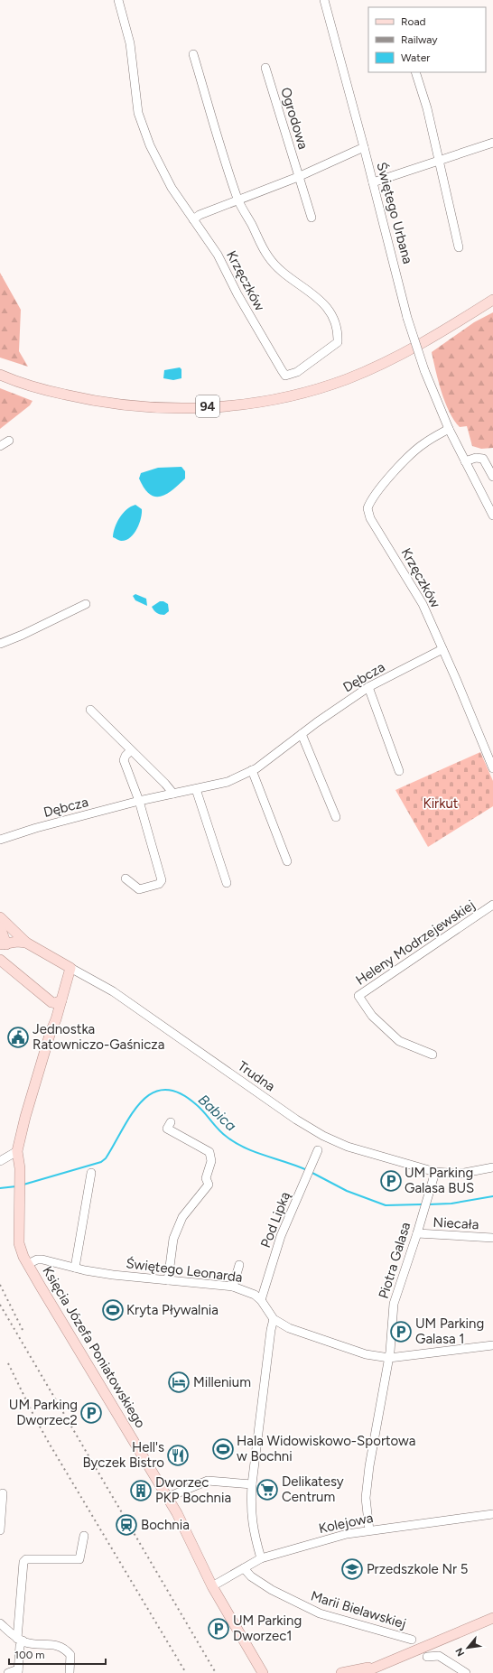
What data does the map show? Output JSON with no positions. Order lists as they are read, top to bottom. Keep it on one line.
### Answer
{"streets":{"main road":["94","Trudna","Księcia Józefa Poniatowskiego"],"street":["Ogrodowa","Świętego Urbana","Krzęczków","Dębcza","Heleny Modrzejewskiej","Pod Lipką","Niecała","Piotra Galasa","Świętego Leonarda","Kolejowa","Marii Bielawskiej"]},"crossings":[["Świętego Urbana","Krzęczków"],["Krzęczków","Dębcza"],["Trudna","Piotra Galasa"],["Trudna","Księcia Józefa Poniatowskiego"],["Pod Lipką","Świętego Leonarda"],["Niecała","Piotra Galasa"],["Piotra Galasa","Świętego Leonarda"],["Piotra Galasa","Kolejowa"],["Świętego Leonarda","Księcia Józefa Poniatowskiego"],["Księcia Józefa Poniatowskiego","Kolejowa"],["Kolejowa","Marii Bielawskiej"]],"water":["Babica"],"parks":["Kirkut"],"places":{"public building":["Jednostka Ratowniczo-Gaśnicza"],"parking":["UM Parking Galasa BUS","UM Parking Galasa 1","UM Parking Dworzec2","UM Parking Dworzec1"],"sports":["Kryta Pływalnia","Hala Widowiskowo-Sportowa w Bochni"],"hotel":["Millenium"],"restaurant":["Hell's Byczek Bistro"],"supermarket":["Delikatesy Centrum"],"building":["Dworzec PKP Bochnia"],"station":["Bochnia"],"school or university":["Przedszkole Nr 5"]},"legend":["Road","Railway","Water"],"scale_bar":"100 m","north":"bottom left"}
